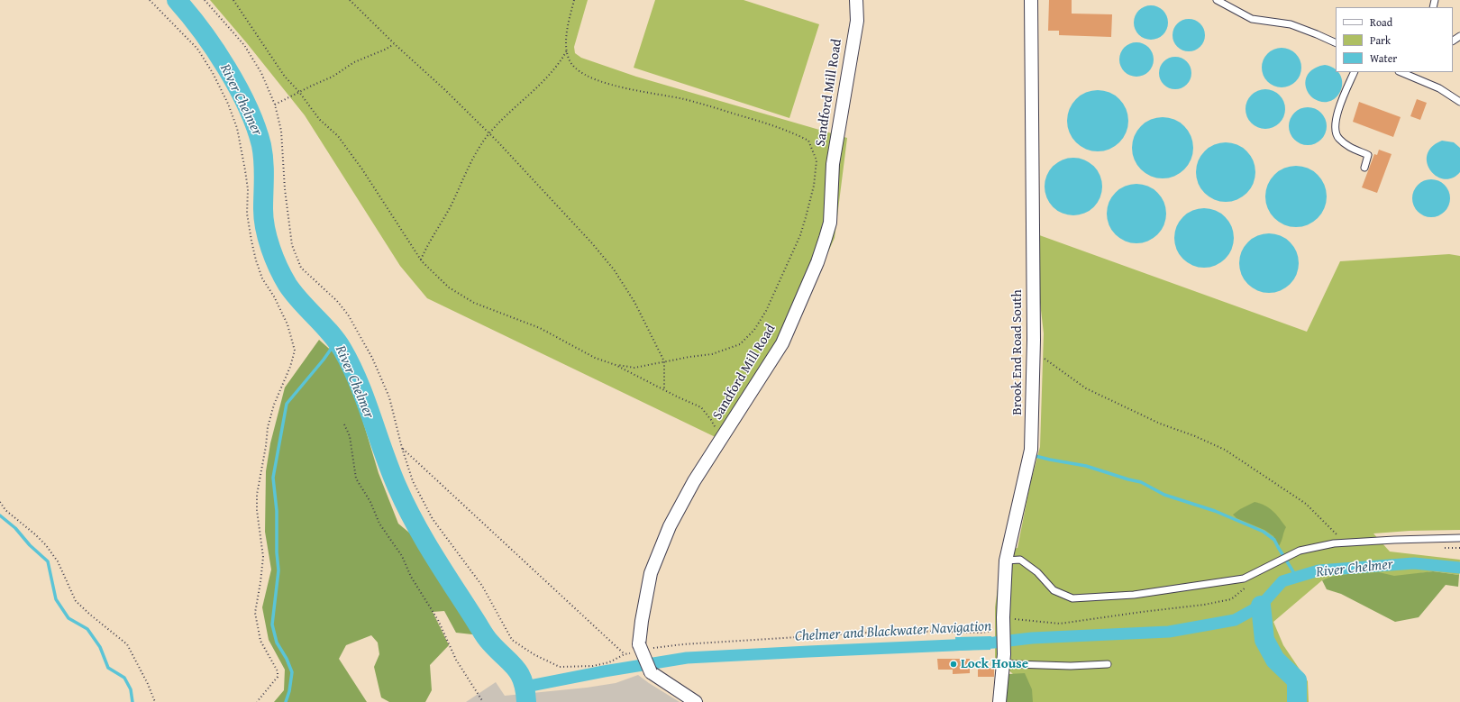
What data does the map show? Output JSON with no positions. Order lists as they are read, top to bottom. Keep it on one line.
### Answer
{"streets":{"street":["Sandford Mill Road","Brook End Road South"]},"water":["River Chelmer","Chelmer and Blackwater Navigation"],"places":["Lock House"],"legend":["Road","Park","Water"]}
